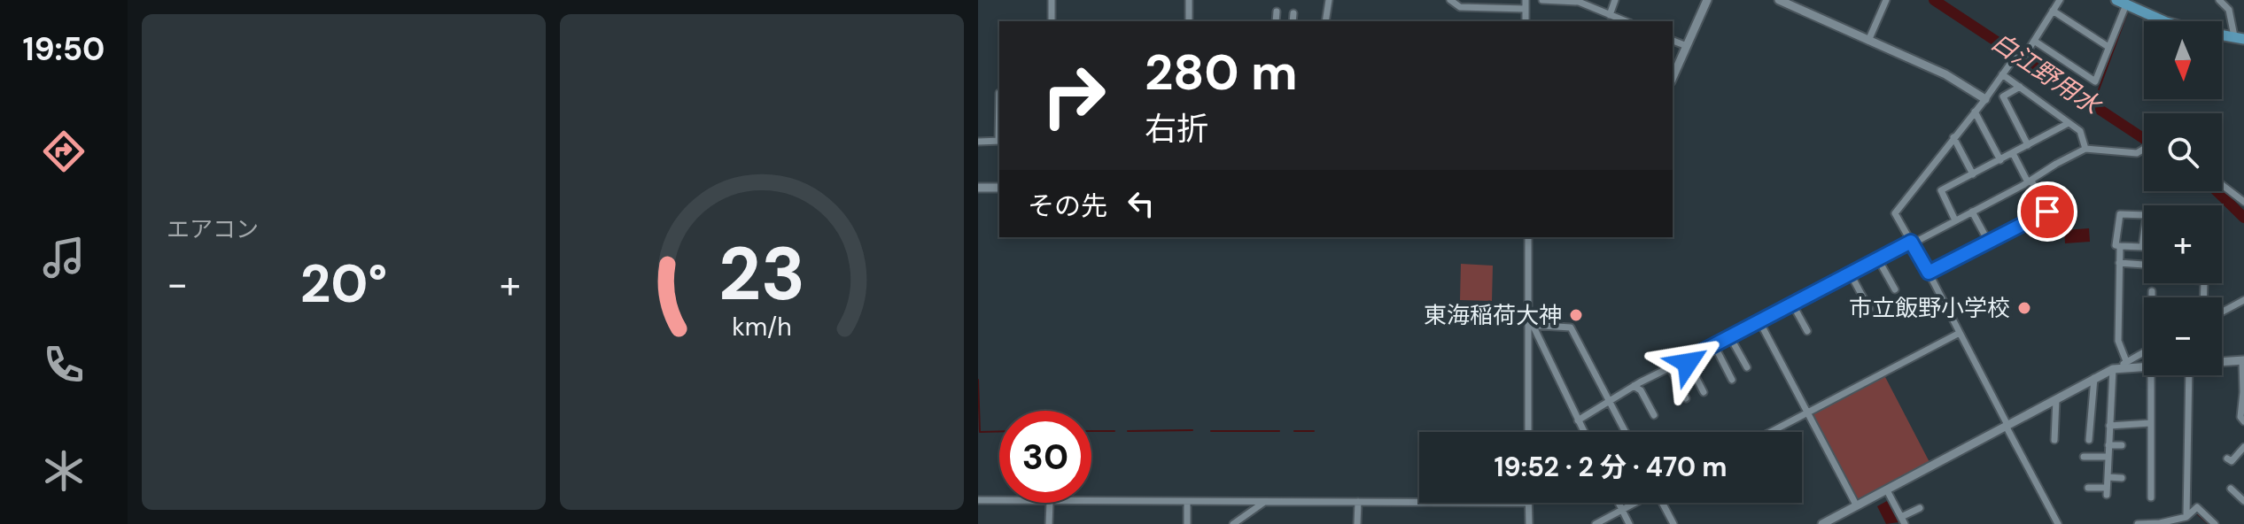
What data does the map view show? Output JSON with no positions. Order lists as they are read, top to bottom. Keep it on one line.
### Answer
{"water":["白江野用水"],"places":["市立飯野小学校","東海稲荷大神"],"north":"bottom","page":{"tabs":"19:50","tile":"エアコン","map_buttons":["+","−"],"turn":["280 m","右折"],"then":"その先","heat":["−","20°","+"],"limit":"30","trip":"19:52 · 2 分 · 470 m","gauge":["23","km/h"]}}
